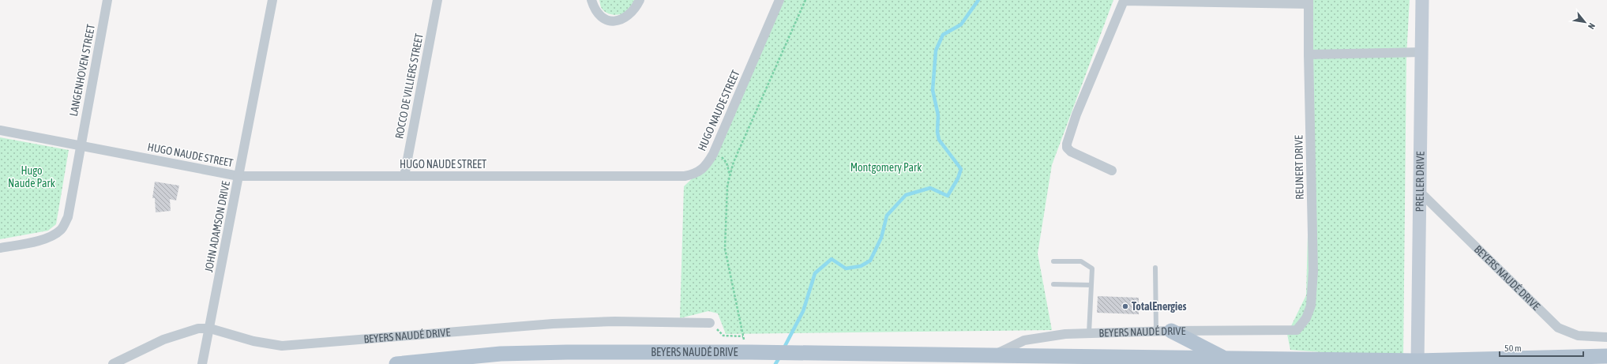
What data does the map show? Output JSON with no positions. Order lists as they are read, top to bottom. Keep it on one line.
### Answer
{"streets":{"main road":["PRELLER DRIVE","BEYERS NAUDÉ DRIVE"],"street":["LANGENHOVEN STREET","ROCCO DE VILLIERS STREET","HUGO NAUDE STREET","REUNERT DRIVE","JOHN ADAMSON DRIVE"]},"crossings":[["LANGENHOVEN STREET","HUGO NAUDE STREET"],["ROCCO DE VILLIERS STREET","HUGO NAUDE STREET"],["HUGO NAUDE STREET","JOHN ADAMSON DRIVE"],["REUNERT DRIVE","BEYERS NAUDÉ DRIVE"],["PRELLER DRIVE","BEYERS NAUDÉ DRIVE"],["JOHN ADAMSON DRIVE","BEYERS NAUDÉ DRIVE"]],"parks":["Montgomery Park","Hugo Naude Park"],"places":["TotalEnergies"],"scale_bar":"50 m","north":"bottom right"}
